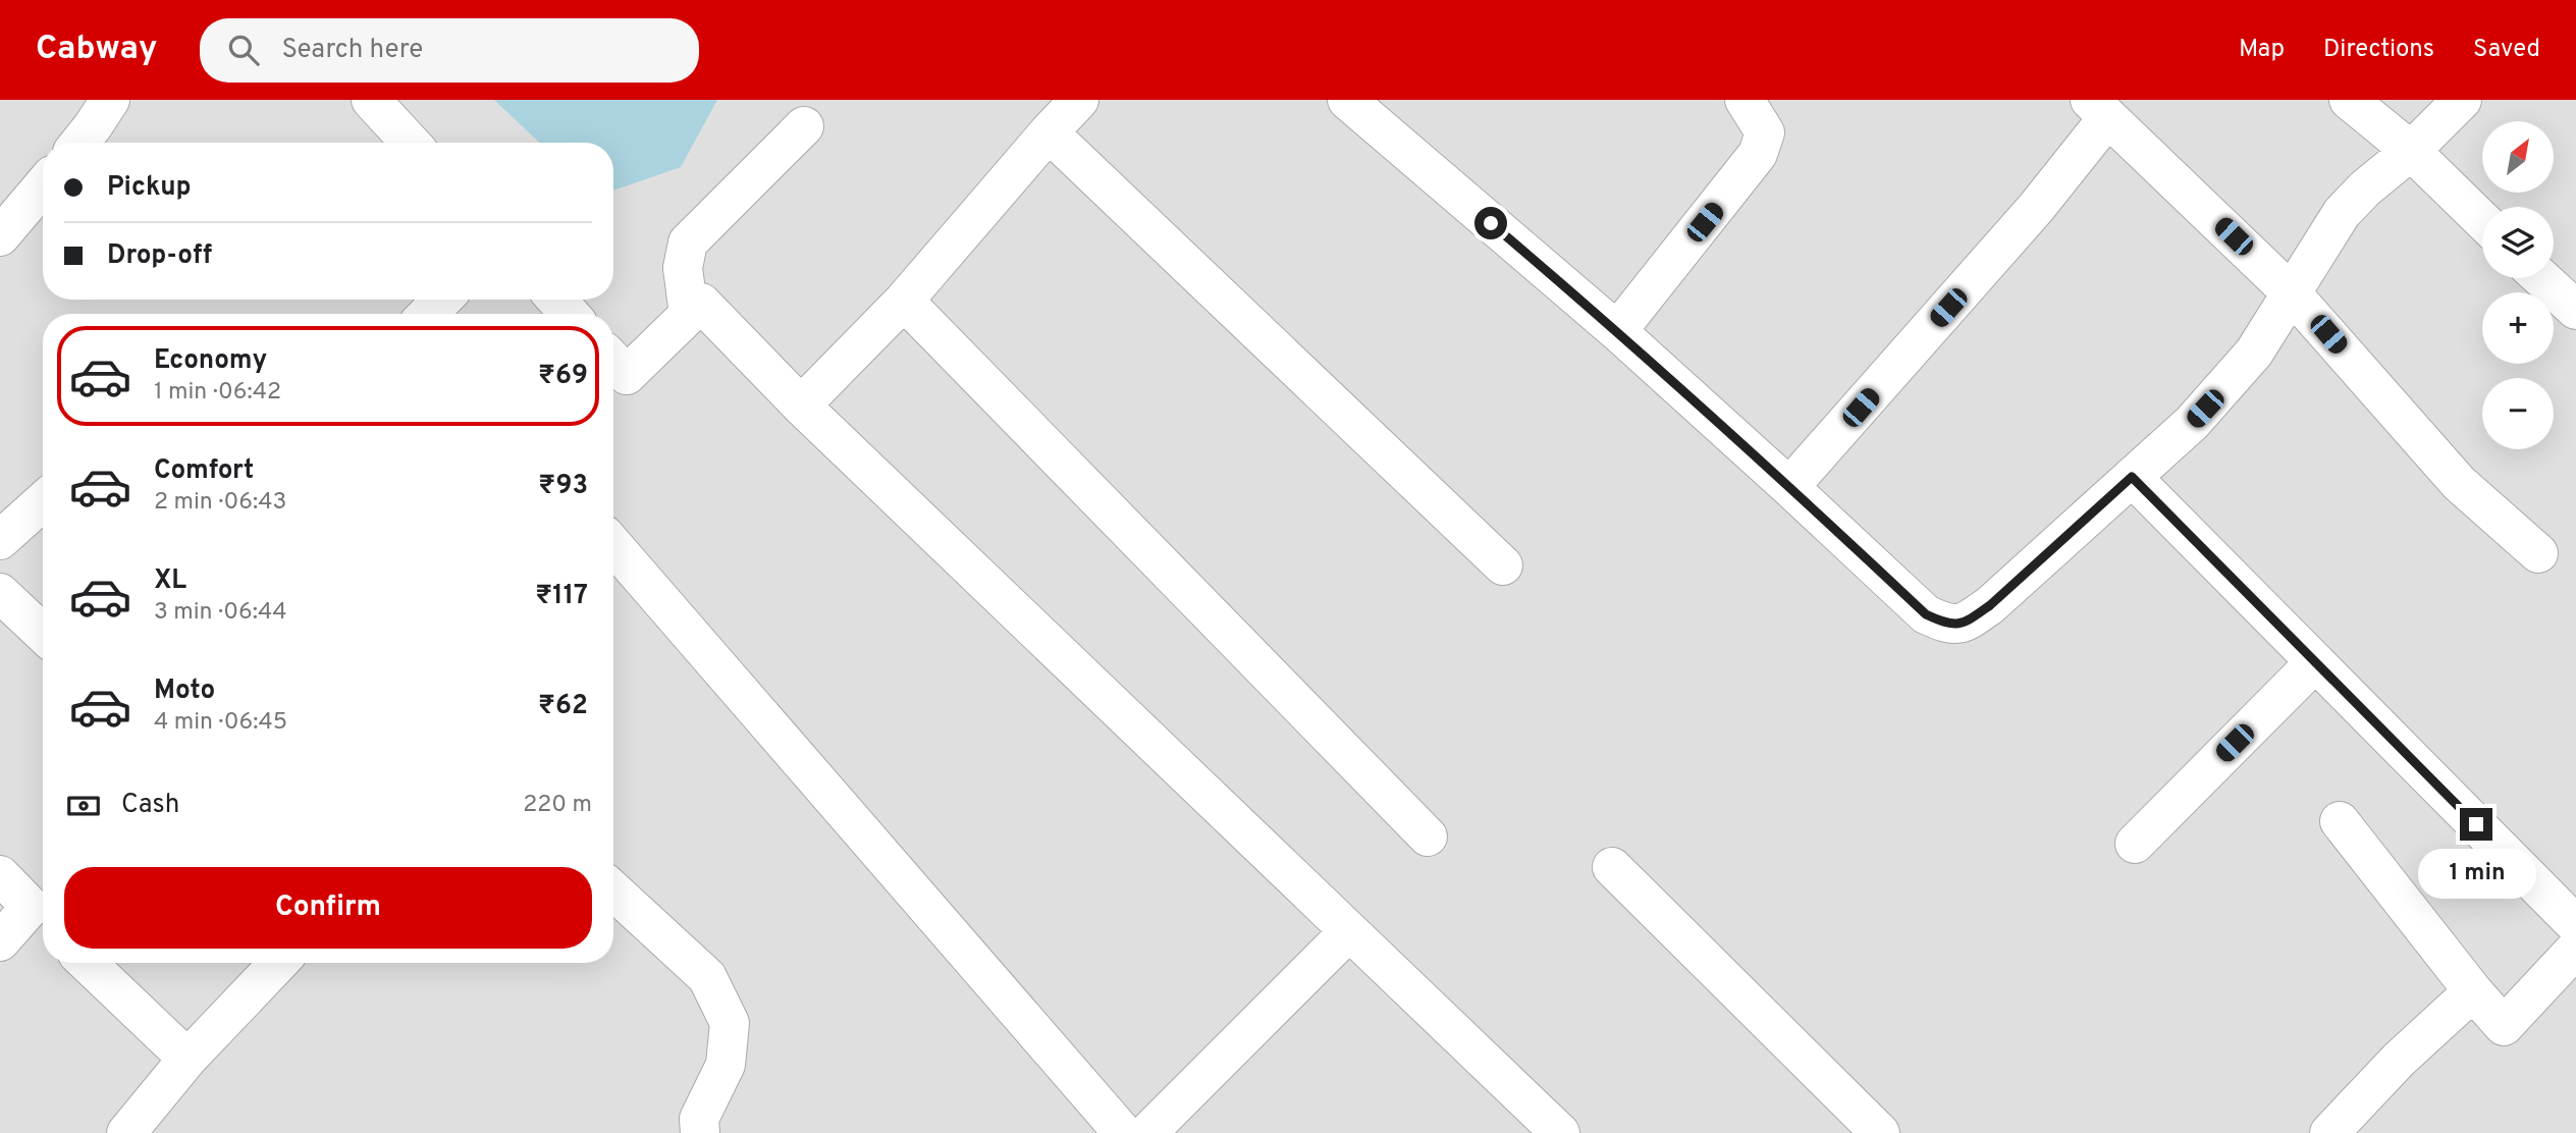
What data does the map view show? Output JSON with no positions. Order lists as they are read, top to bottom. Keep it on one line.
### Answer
{"north":"top right","page":{"header":"Cabway","search":"Search here","nav":["Map","Directions","Saved"],"map_buttons":["+","−"],"banner":["Pickup","Drop-off"],"list":[{"name":"Economy","note":"1 min · 06:42","value":"₹69"},{"name":"Comfort","note":"2 min · 06:43","value":"₹93"},{"name":"XL","note":"3 min · 06:44","value":"₹117"},{"name":"Moto","note":"4 min · 06:45","value":"₹62"}],"pay":["Cash","220 m"],"bubble":"1 min","buttons":"Confirm"}}
